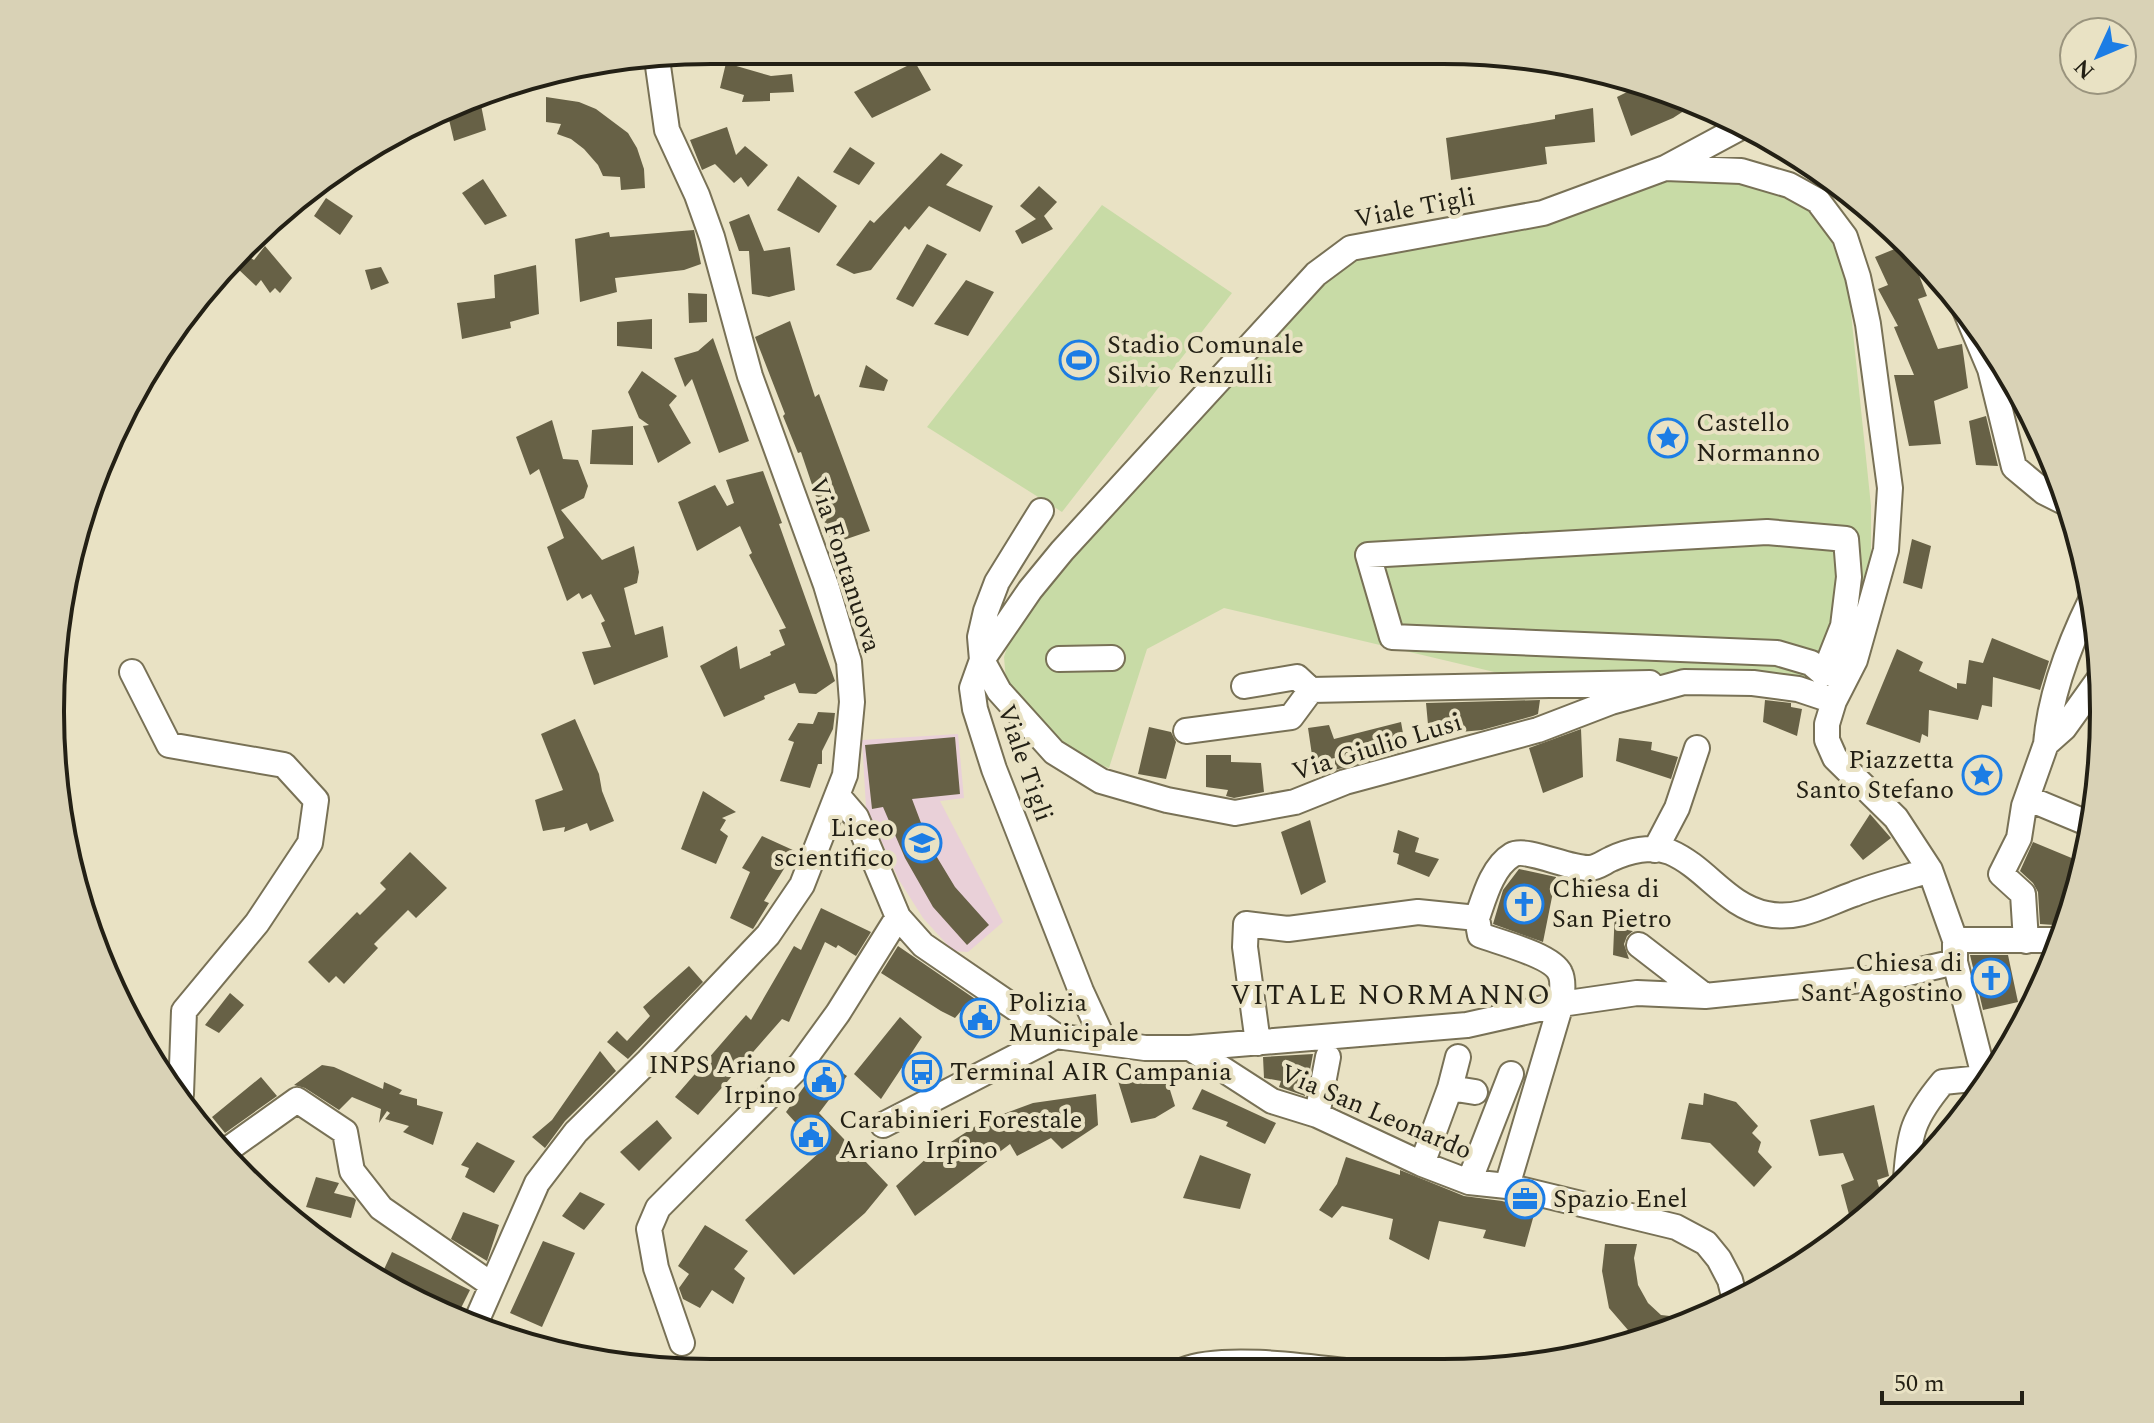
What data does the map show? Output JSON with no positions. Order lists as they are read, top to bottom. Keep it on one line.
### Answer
{"streets":{"street":["Viale Tigli","Via Fontanuova","Via Giulio Lusi","Via San Leonardo"]},"crossings":[["Viale Tigli","Via Giulio Lusi"]],"districts":["VITALE NORMANNO"],"places":{"sports":["Stadio Comunale Silvio Renzulli"],"place":["Castello Normanno","Piazzetta Santo Stefano"],"school or university":["Liceo scientifico"],"church":["Chiesa di San Pietro","Chiesa di Sant'Agostino"],"public building":["Polizia Municipale","INPS Ariano Irpino","Carabinieri Forestale Ariano Irpino"],"bus stop":["Terminal AIR Campania"],"office":["Spazio Enel"]},"scale_bar":"50 m","north":"bottom left"}
